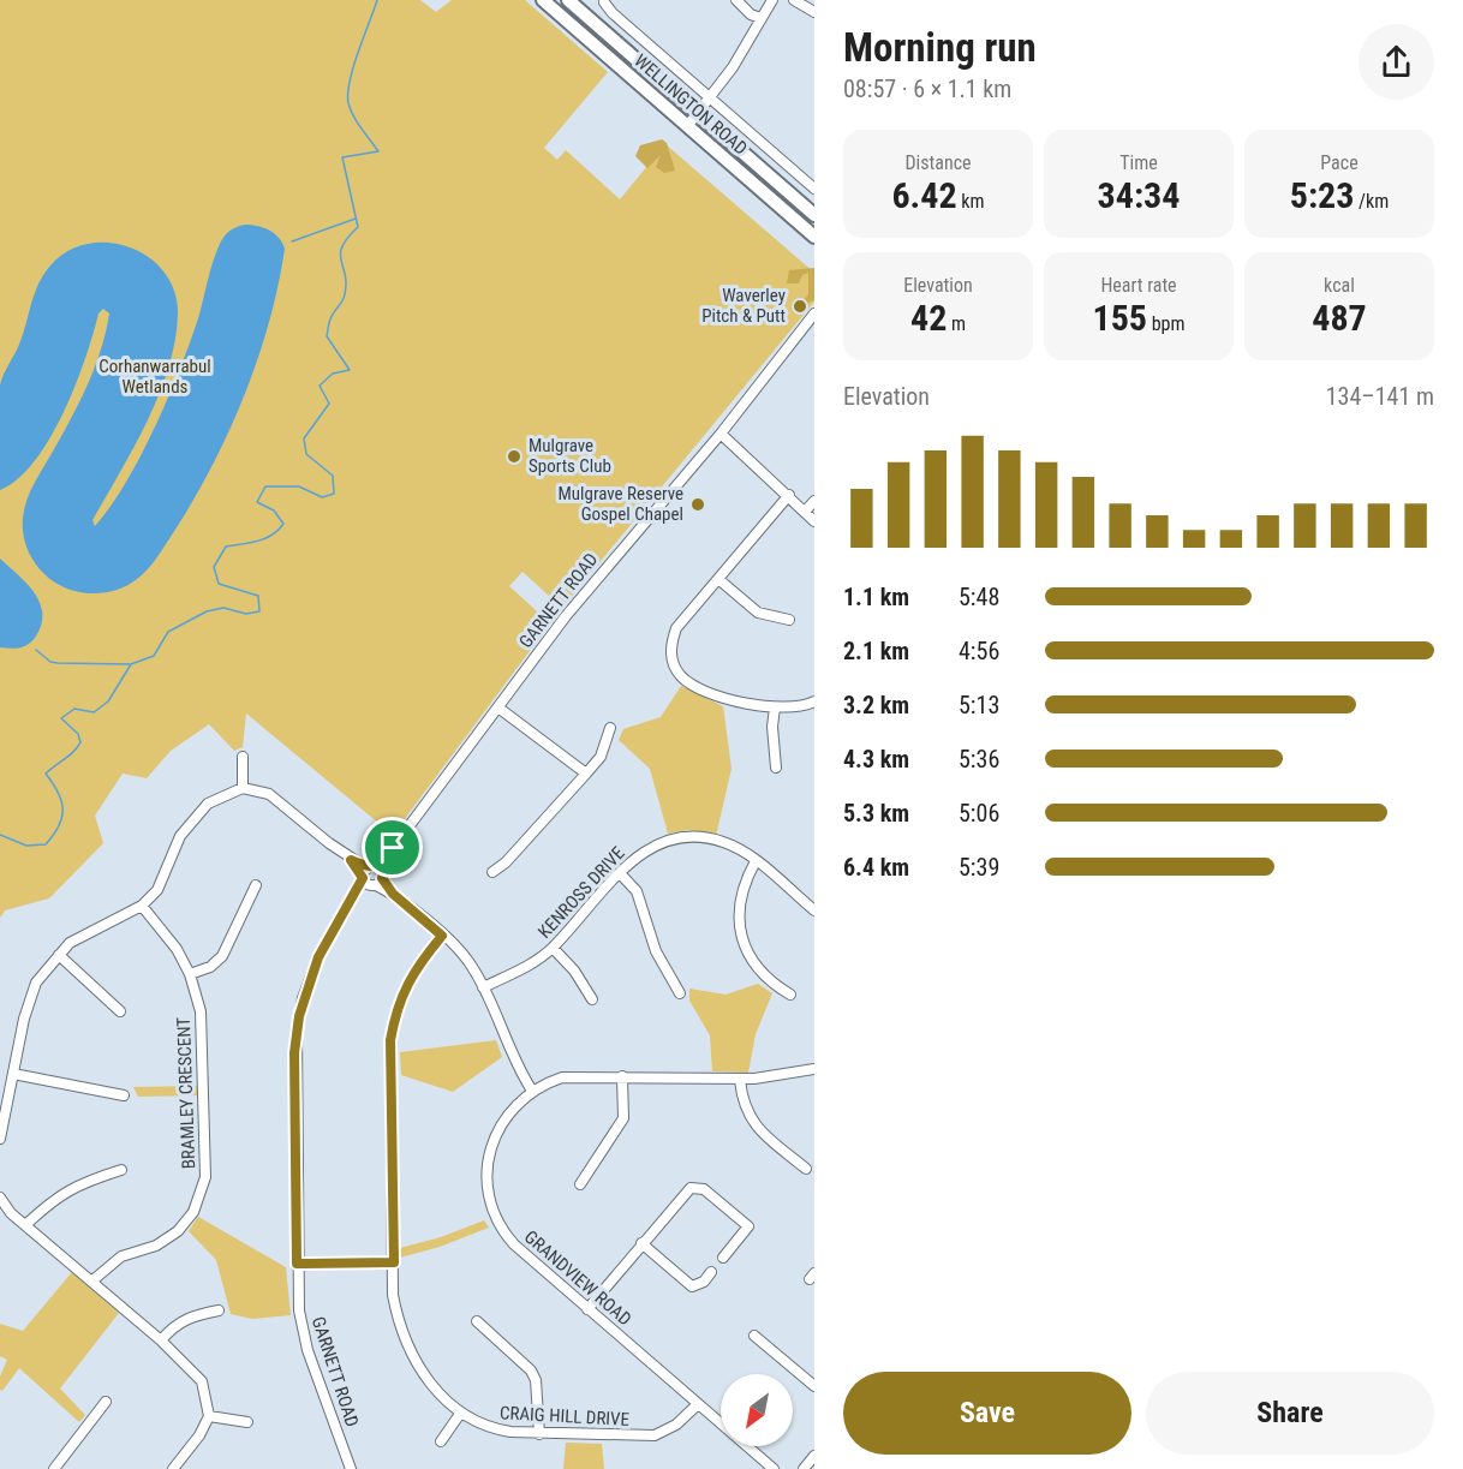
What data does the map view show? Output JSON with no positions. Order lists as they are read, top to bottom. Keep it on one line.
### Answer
{"streets":{"highway":["WELLINGTON ROAD"],"street":["GARNETT ROAD","KENROSS DRIVE","BRAMLEY CRESCENT","GRANDVIEW ROAD","CRAIG HILL DRIVE"]},"crossings":[["GRANDVIEW ROAD","CRAIG HILL DRIVE"]],"parks":["Corhanwarrabul Wetlands"],"places":["Waverley Pitch & Putt","Mulgrave Sports Club","Mulgrave Reserve Gospel Chapel"],"north":"bottom left","page":{"heading":["Morning run","08:57 · 6 × 1.1 km"],"stats":[["Distance","6.42 km"],["Time","34:34"],["Pace","5:23 /km"],["Elevation","42 m"],["Heart rate","155 bpm"],["kcal","487"]],"chart":["Elevation","134–141 m"],"list":[{"name":"1.1 km","note":"5:48"},{"name":"2.1 km","note":"4:56"},{"name":"3.2 km","note":"5:13"},{"name":"4.3 km","note":"5:36"},{"name":"5.3 km","note":"5:06"},{"name":"6.4 km","note":"5:39"}],"buttons":["Save","Share"]}}
